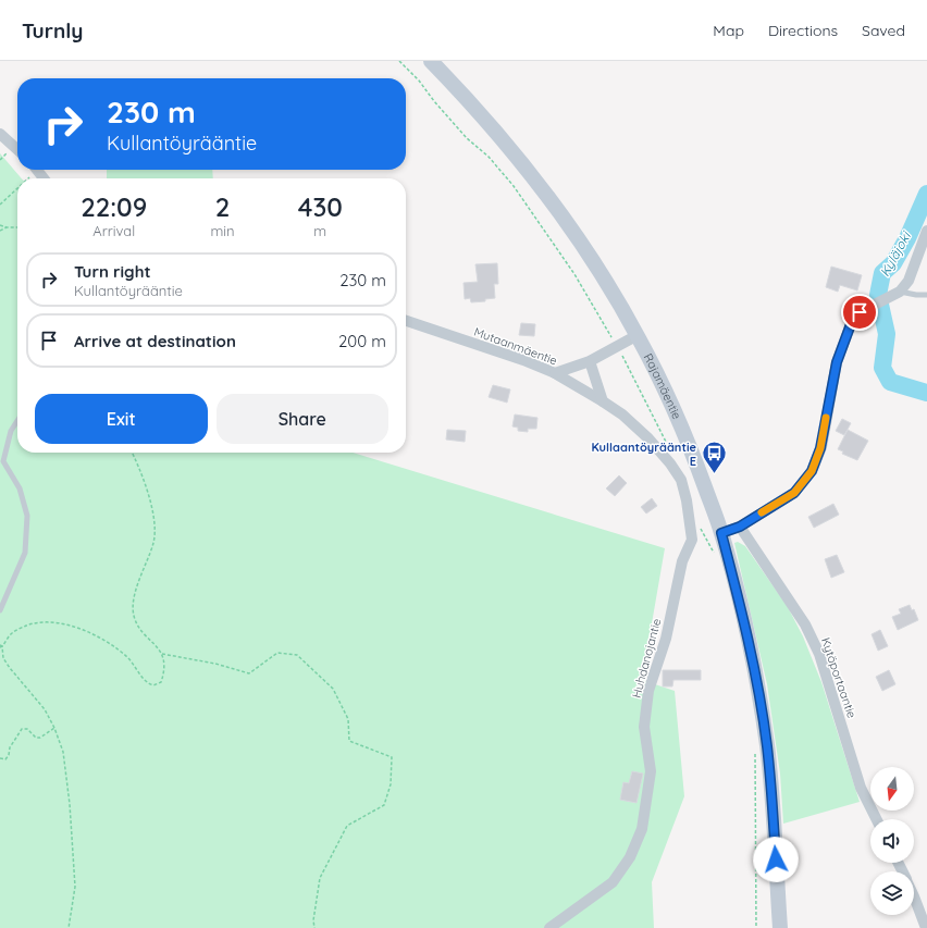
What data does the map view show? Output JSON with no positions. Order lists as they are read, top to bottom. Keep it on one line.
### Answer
{"streets":{"main road":["Rajamäentie"],"street":["Mutaanmäentie","Huhdanojantie","Kytöportaantie"]},"crossings":[["Mutaanmäentie","Huhdanojantie"]],"water":["Kyläjoki"],"places":{"bus stop":["Kullaantöyrääntie E"]},"north":"bottom","page":{"header":"Turnly","nav":["Map","Directions","Saved"],"turn":["230 m","Kullantöyrääntie"],"eta":["22:09","Arrival","2","min","430","m"],"list":[{"name":"Turn right","note":"Kullantöyrääntie","value":"230 m"},{"name":"Arrive at destination","value":"200 m"}],"buttons":["Exit","Share"]}}
